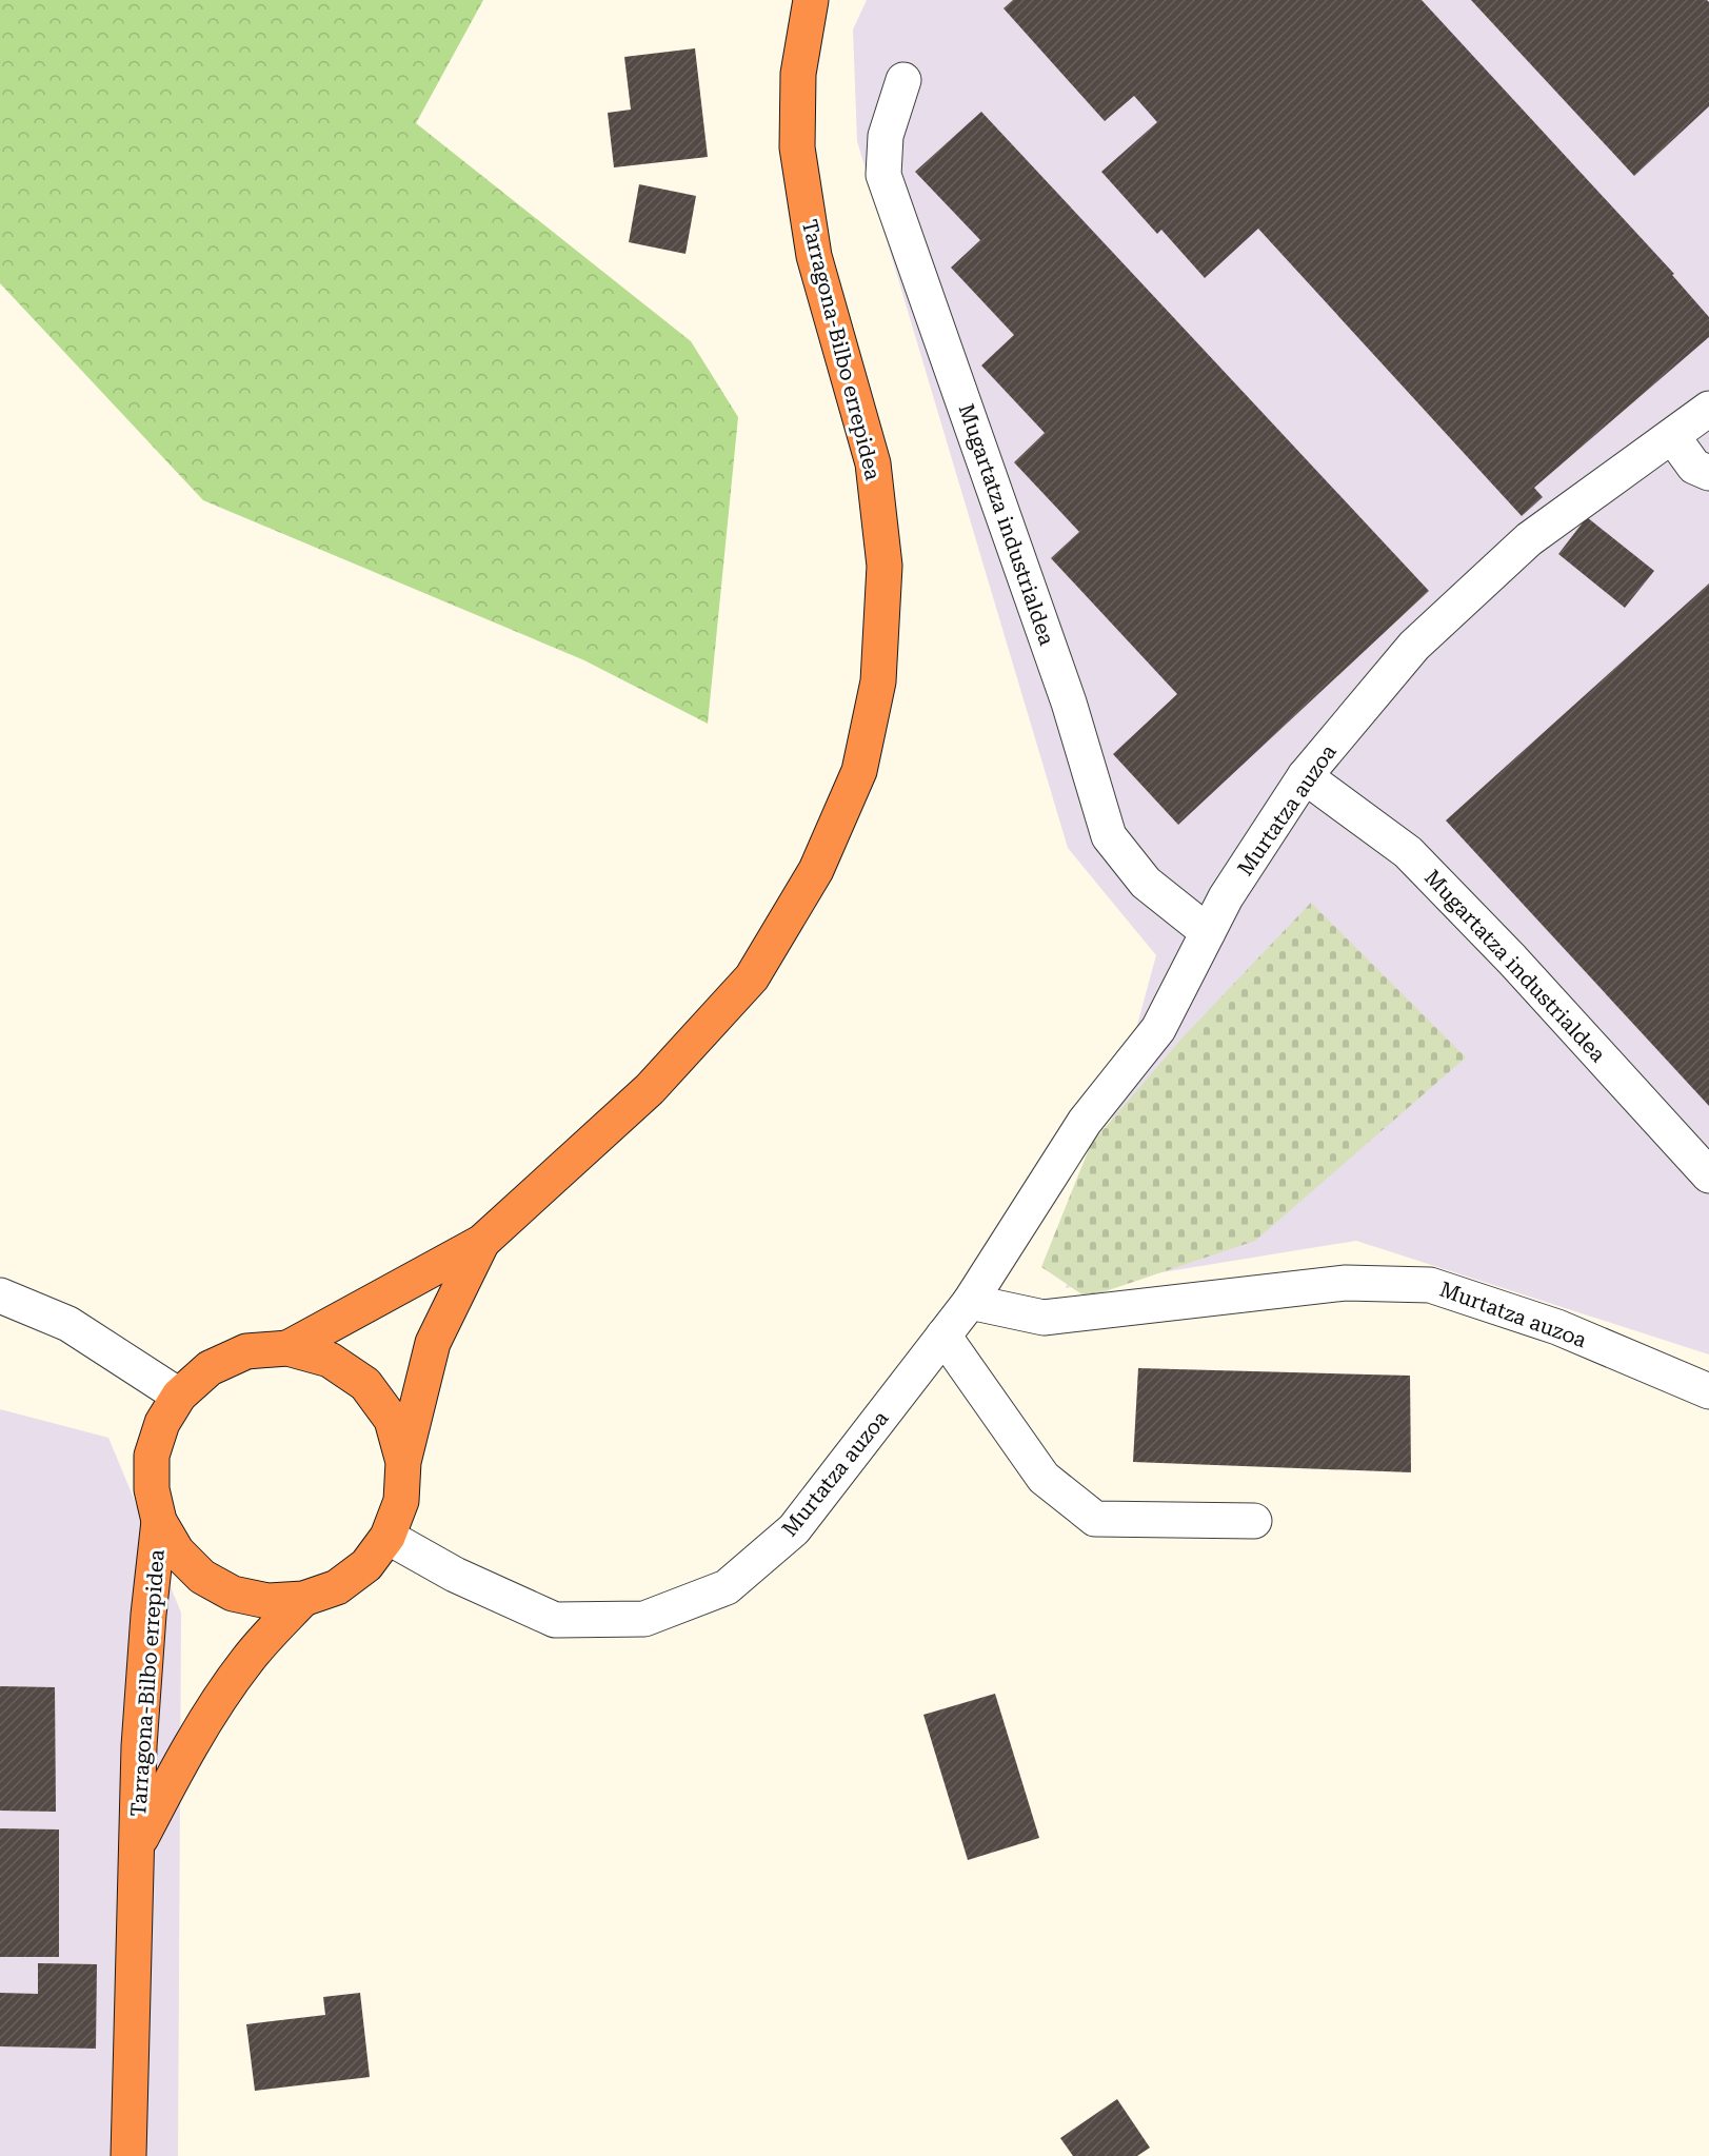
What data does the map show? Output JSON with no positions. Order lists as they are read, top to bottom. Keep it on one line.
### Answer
{"streets":{"highway":["Tarragona-Bilbo errepidea"],"street":["Mugartatza industrialdea","Murtatza auzoa"]},"crossings":[["Tarragona-Bilbo errepidea","Murtatza auzoa"],["Mugartatza industrialdea","Murtatza auzoa"]]}
